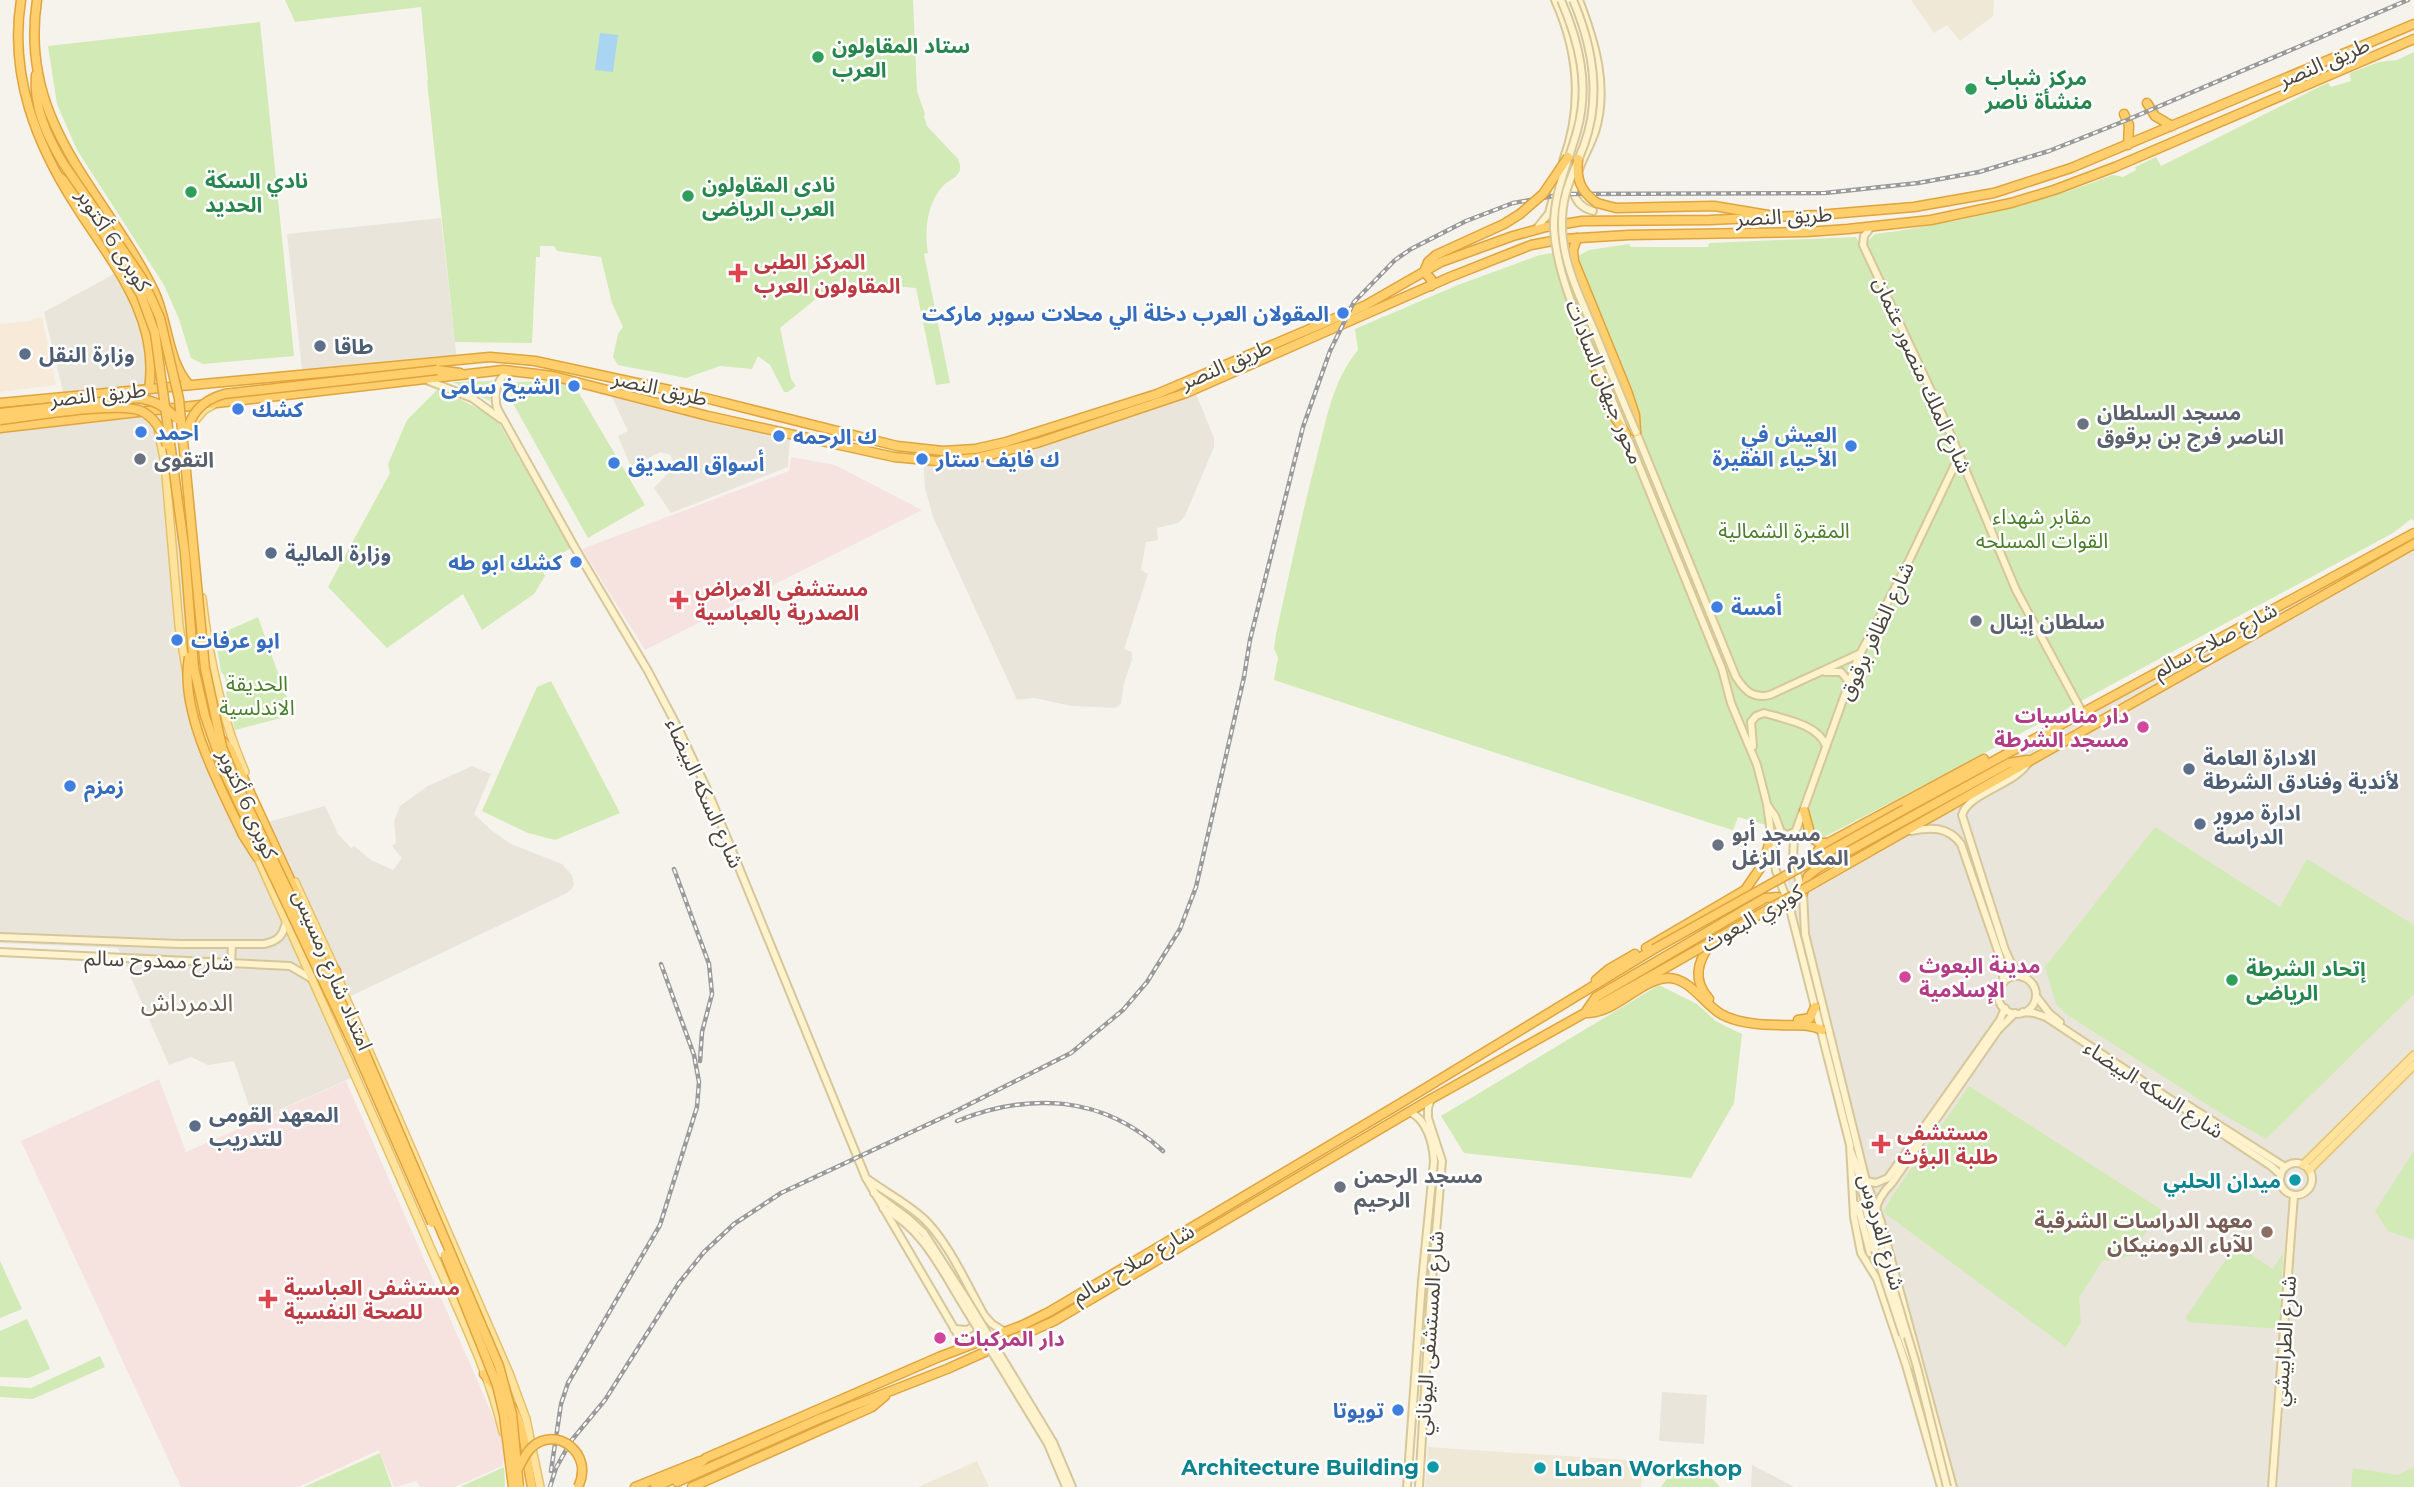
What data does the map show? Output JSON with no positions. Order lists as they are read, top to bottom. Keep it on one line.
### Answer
{"streets":{"highway":["طريق النصر","كوبرى 6 أكتوبر","شارع صلاح سالم","كوبري البعوث"],"main road":["شارع الملك منصور عثمان","محور جيهان السادات","شارع الظافر برقوق","شارع السكه البيضاء","شارع ممدوح سالم","امتداد شارع رمسيس","شارع الفردوس","شارع المستشفى اليوناني","شارع الطرابيشي"]},"crossings":[["طريق النصر","شارع الملك منصور عثمان"],["طريق النصر","شارع السكه البيضاء"],["طريق النصر","امتداد شارع رمسيس"],["كوبرى 6 أكتوبر","امتداد شارع رمسيس"],["شارع الملك منصور عثمان","شارع الظافر برقوق"],["شارع الملك منصور عثمان","شارع صلاح سالم"],["شارع الظافر برقوق","شارع الفردوس"],["شارع صلاح سالم","شارع السكه البيضاء"],["شارع صلاح سالم","كوبري البعوث"],["شارع صلاح سالم","شارع المستشفى اليوناني"],["شارع السكه البيضاء","شارع الطرابيشي"],["شارع ممدوح سالم","امتداد شارع رمسيس"]],"districts":["الدمرداش"],"parks":["مقابر شهداء القوات المسلحه","المقبرة الشمالية","الحديقة الاندلسية"],"places":{"other":["ستاد المقاولون العرب","مركز شباب منشأة ناصر","نادي السكة الحديد","نادى المقاولون العرب الرياضى","المقولان العرب دخلة الي محلات سوبر ماركت","طاقا","وزارة النقل","الشيخ سامى","كشك","مسجد السلطان الناصر فرج بن برقوق","احمد","ك الرحمه","العيش في الأحياء الفقيرة","التقوى","ك فايف ستار","أسواق الصديق","وزارة المالية","كشك ابو طه","أمسة","سلطان إينال","ابو عرفات","دار مناسبات مسجد الشرطة","الادارة العامة لأندية وفنادق الشرطة","زمزم","ادارة مرور الدراسة","مسجد أبو المكارم الزغل","مدينة البعوث الإسلامية","إتحاد الشرطة الرياضى","المعهد القومى للتدريب","ميدان الحلبي","مسجد الرحمن الرحيم","معهد الدراسات الشرقية للآباء الدومنيكان","دار المركبات","تويوتا","Architecture Building","Luban Workshop"],"health":["المركز الطبى المقاولون العرب","مستشفى الامراض الصدرية بالعباسية","مستشفى طلبة البؤث","مستشفى العباسية للصحة النفسية"]}}
